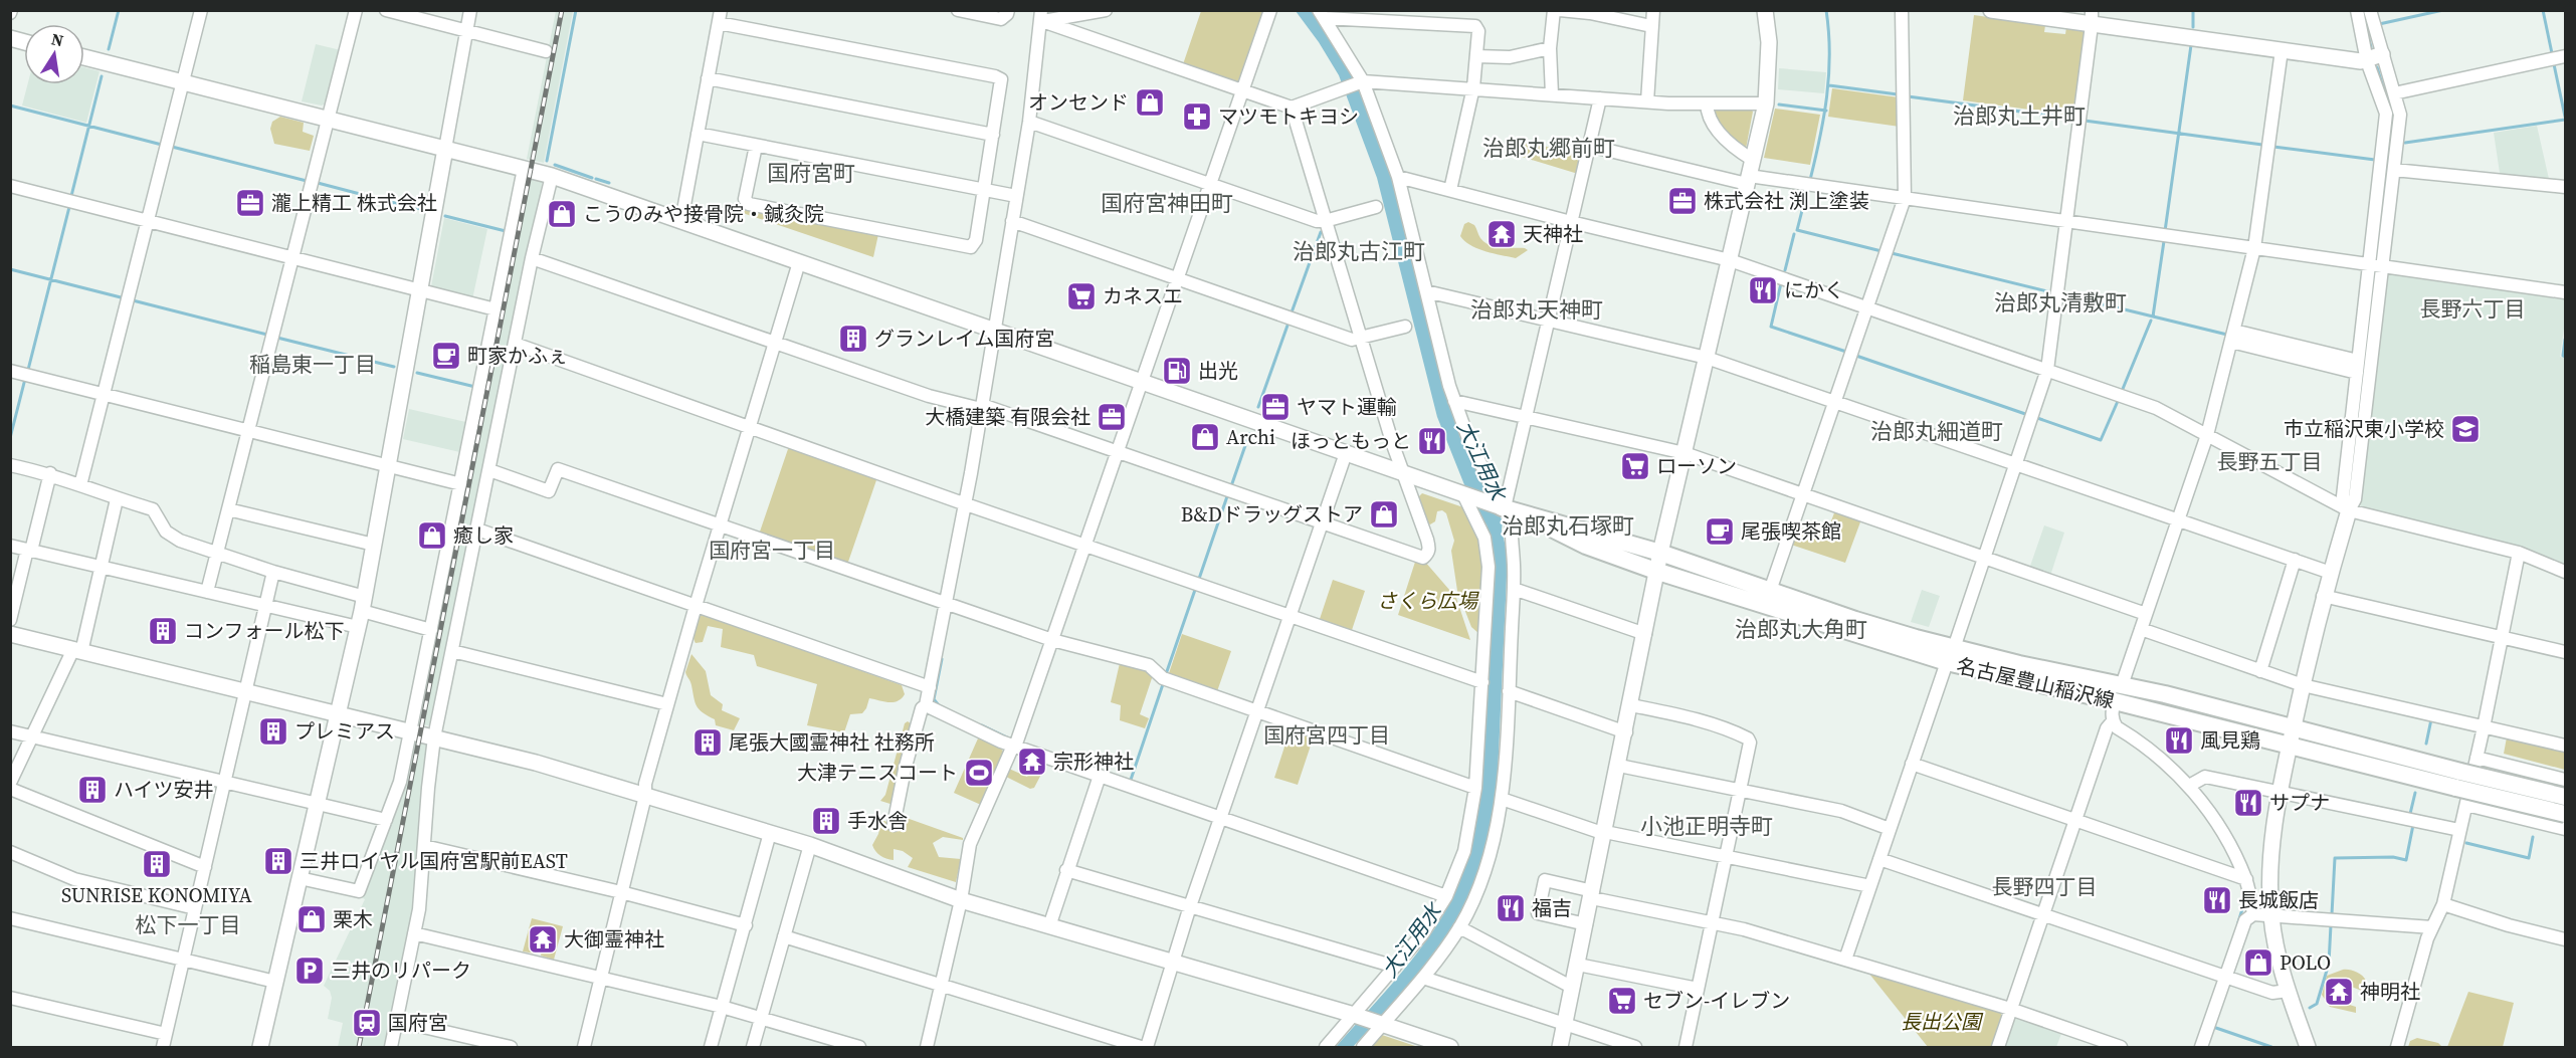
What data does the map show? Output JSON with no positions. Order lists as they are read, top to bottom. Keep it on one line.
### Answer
{"streets":{"main road":["名古屋豊山稲沢線"]},"districts":["治郎丸土井町","治郎丸郷前町","国府宮町","国府宮神田町","治郎丸古江町","治郎丸清敷町","長野六丁目","治郎丸天神町","稲島東一丁目","治郎丸細道町","長野五丁目","治郎丸石塚町","国府宮一丁目","治郎丸大角町","国府宮四丁目","小池正明寺町","長野四丁目","松下一丁目"],"water":["大江用水"],"parks":["さくら広場","長出公園"],"places":{"shop":["オンセンド","こうのみや接骨院・鍼灸院","Archi","B&Dドラッグストア","癒し家","栗木","POLO"],"pharmacy":["マツモトキヨシ"],"office":["株式会社 渕上塗装","瀧上精工 株式会社","ヤマト運輸","大橋建築 有限会社"],"temple":["天神社","宗形神社","大御霊神社","神明社"],"restaurant":["にかく","ほっともっと","風見鶏","サプナ","長城飯店","福吉"],"supermarket":["カネスエ","ローソン","セブン-イレブン"],"building":["グランレイム国府宮","コンフォール松下","プレミアス","尾張大國霊神社 社務所","ハイツ安井","手水舎","三井ロイヤル国府宮駅前EAST","SUNRISE KONOMIYA"],"cafe":["町家かふぇ","尾張喫茶館"],"fuel station":["出光"],"school or university":["市立稲沢東小学校"],"sports":["大津テニスコート"],"parking":["三井のリパーク"],"station":["国府宮"]},"north":"top"}
